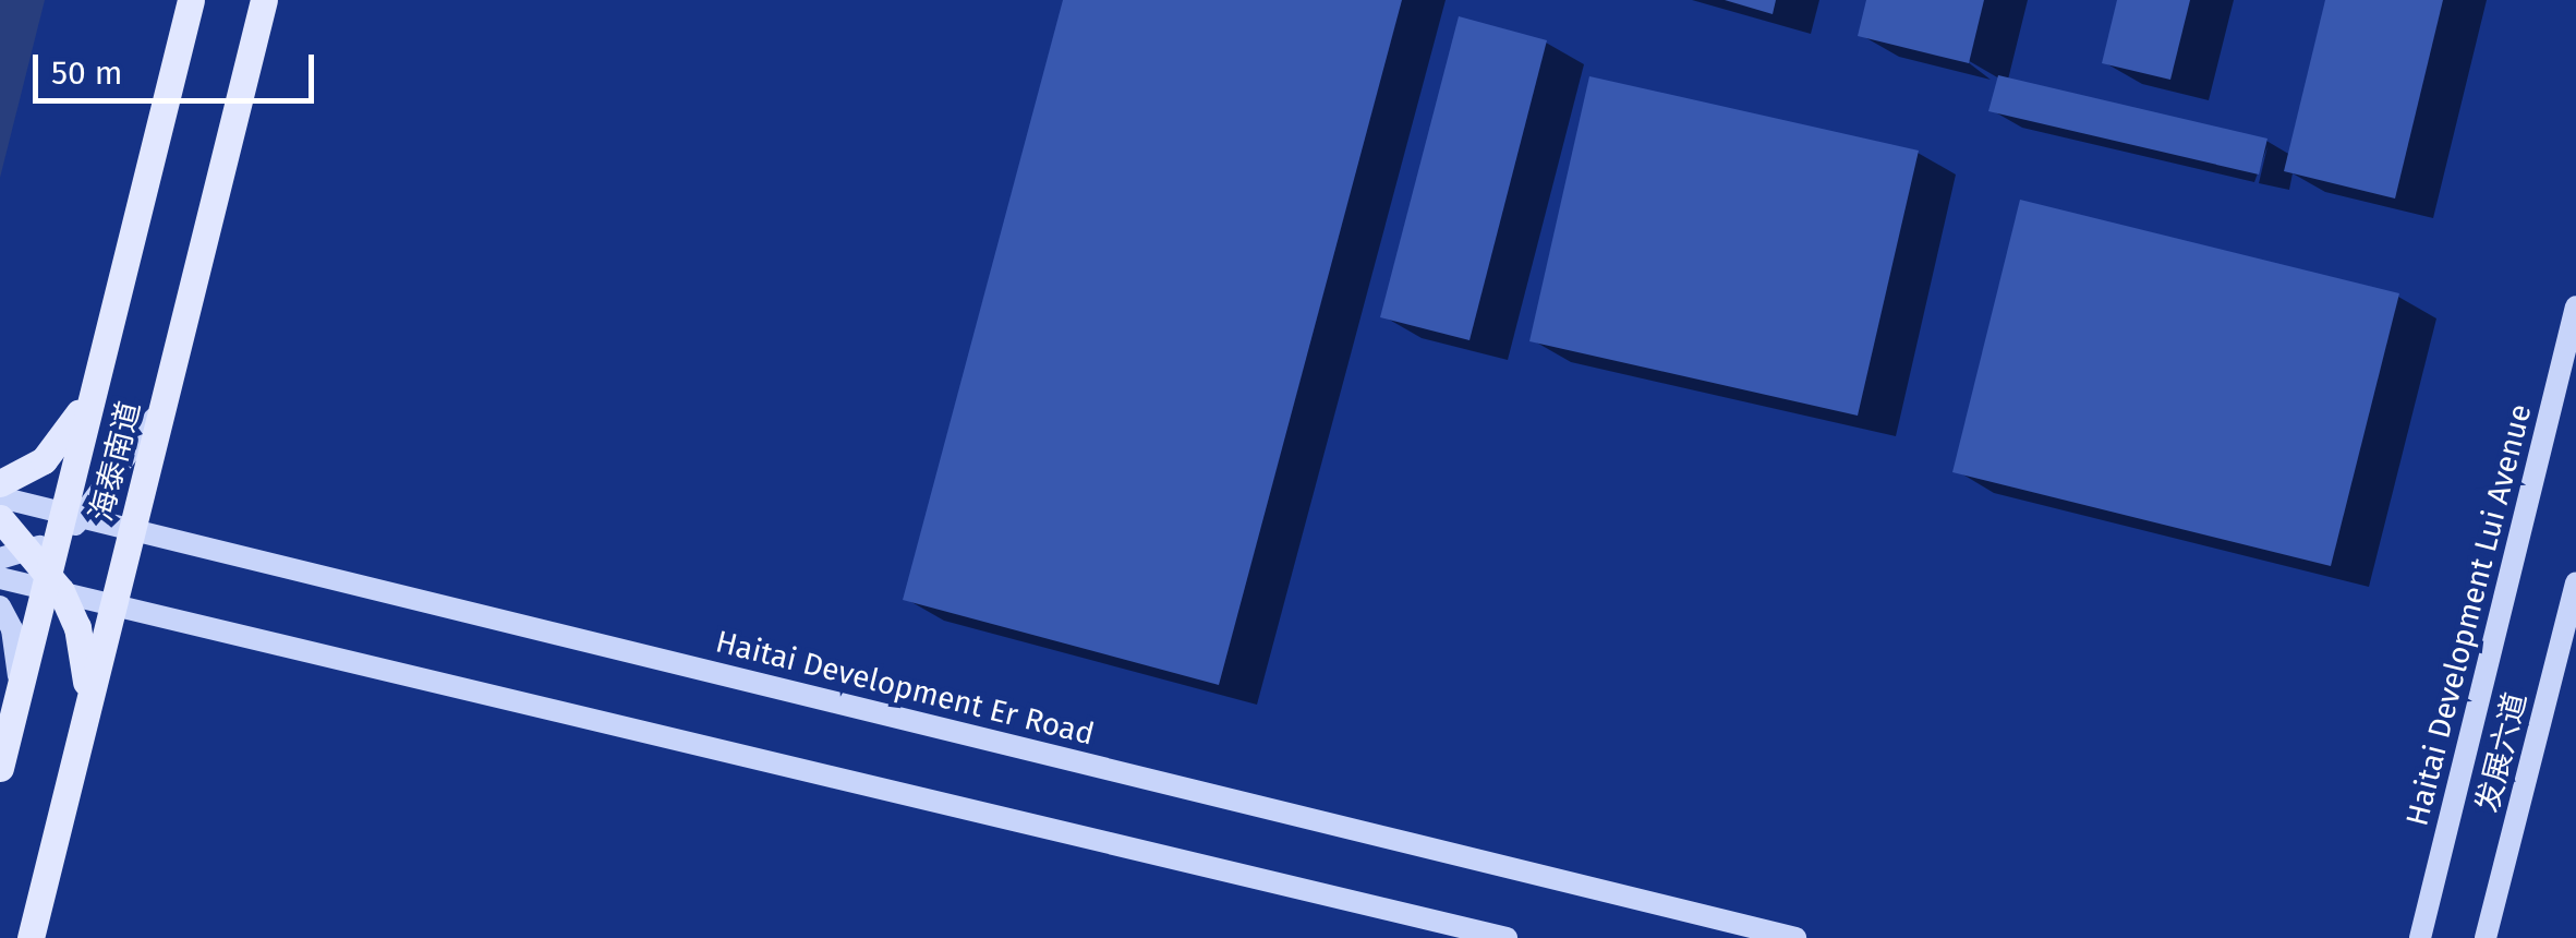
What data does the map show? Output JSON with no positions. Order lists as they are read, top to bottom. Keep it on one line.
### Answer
{"streets":{"main road":["海泰南道","Haitai Development Lui Avenue","Haitai Development Er Road","发展六道"]},"crossings":[["海泰南道","Haitai Development Er Road"]],"scale_bar":"50 m"}
